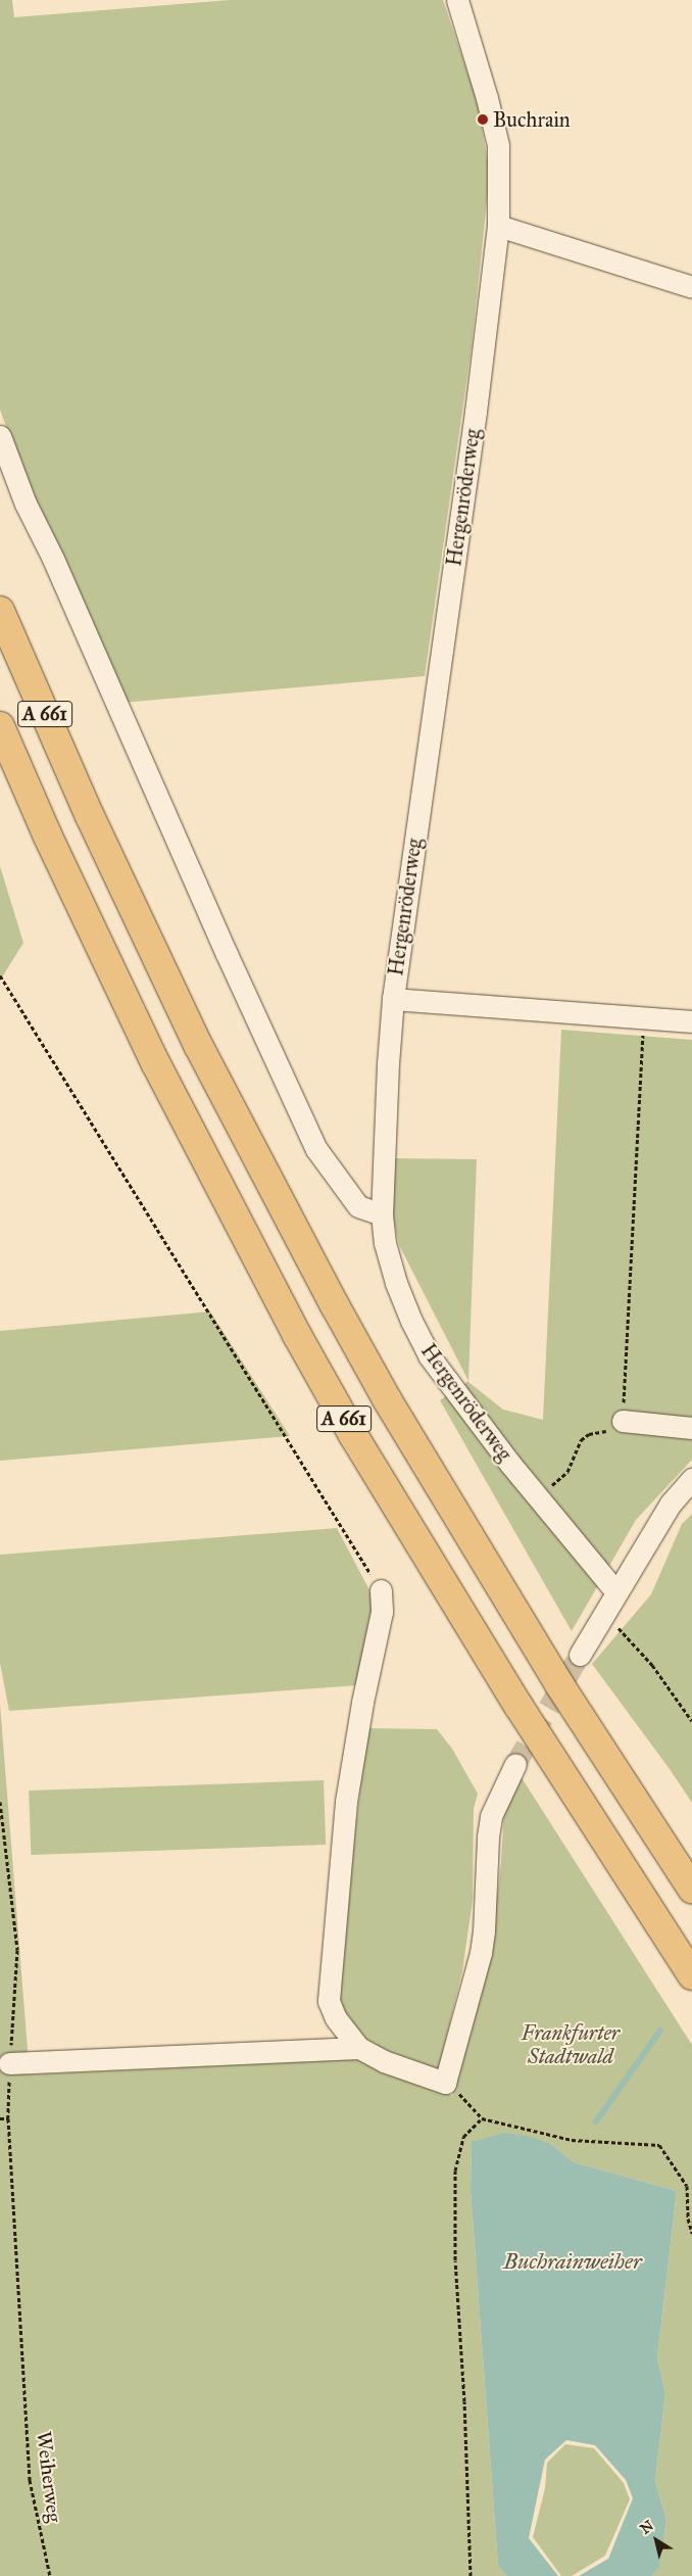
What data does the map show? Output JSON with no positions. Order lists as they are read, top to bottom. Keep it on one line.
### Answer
{"streets":{"highway":["A 661"],"street":["Hergenröderweg"],"path":["Weiherweg"]},"water":["Buchrainweiher"],"parks":["Frankfurter Stadtwald"],"places":["Buchrain"],"north":"top left"}
